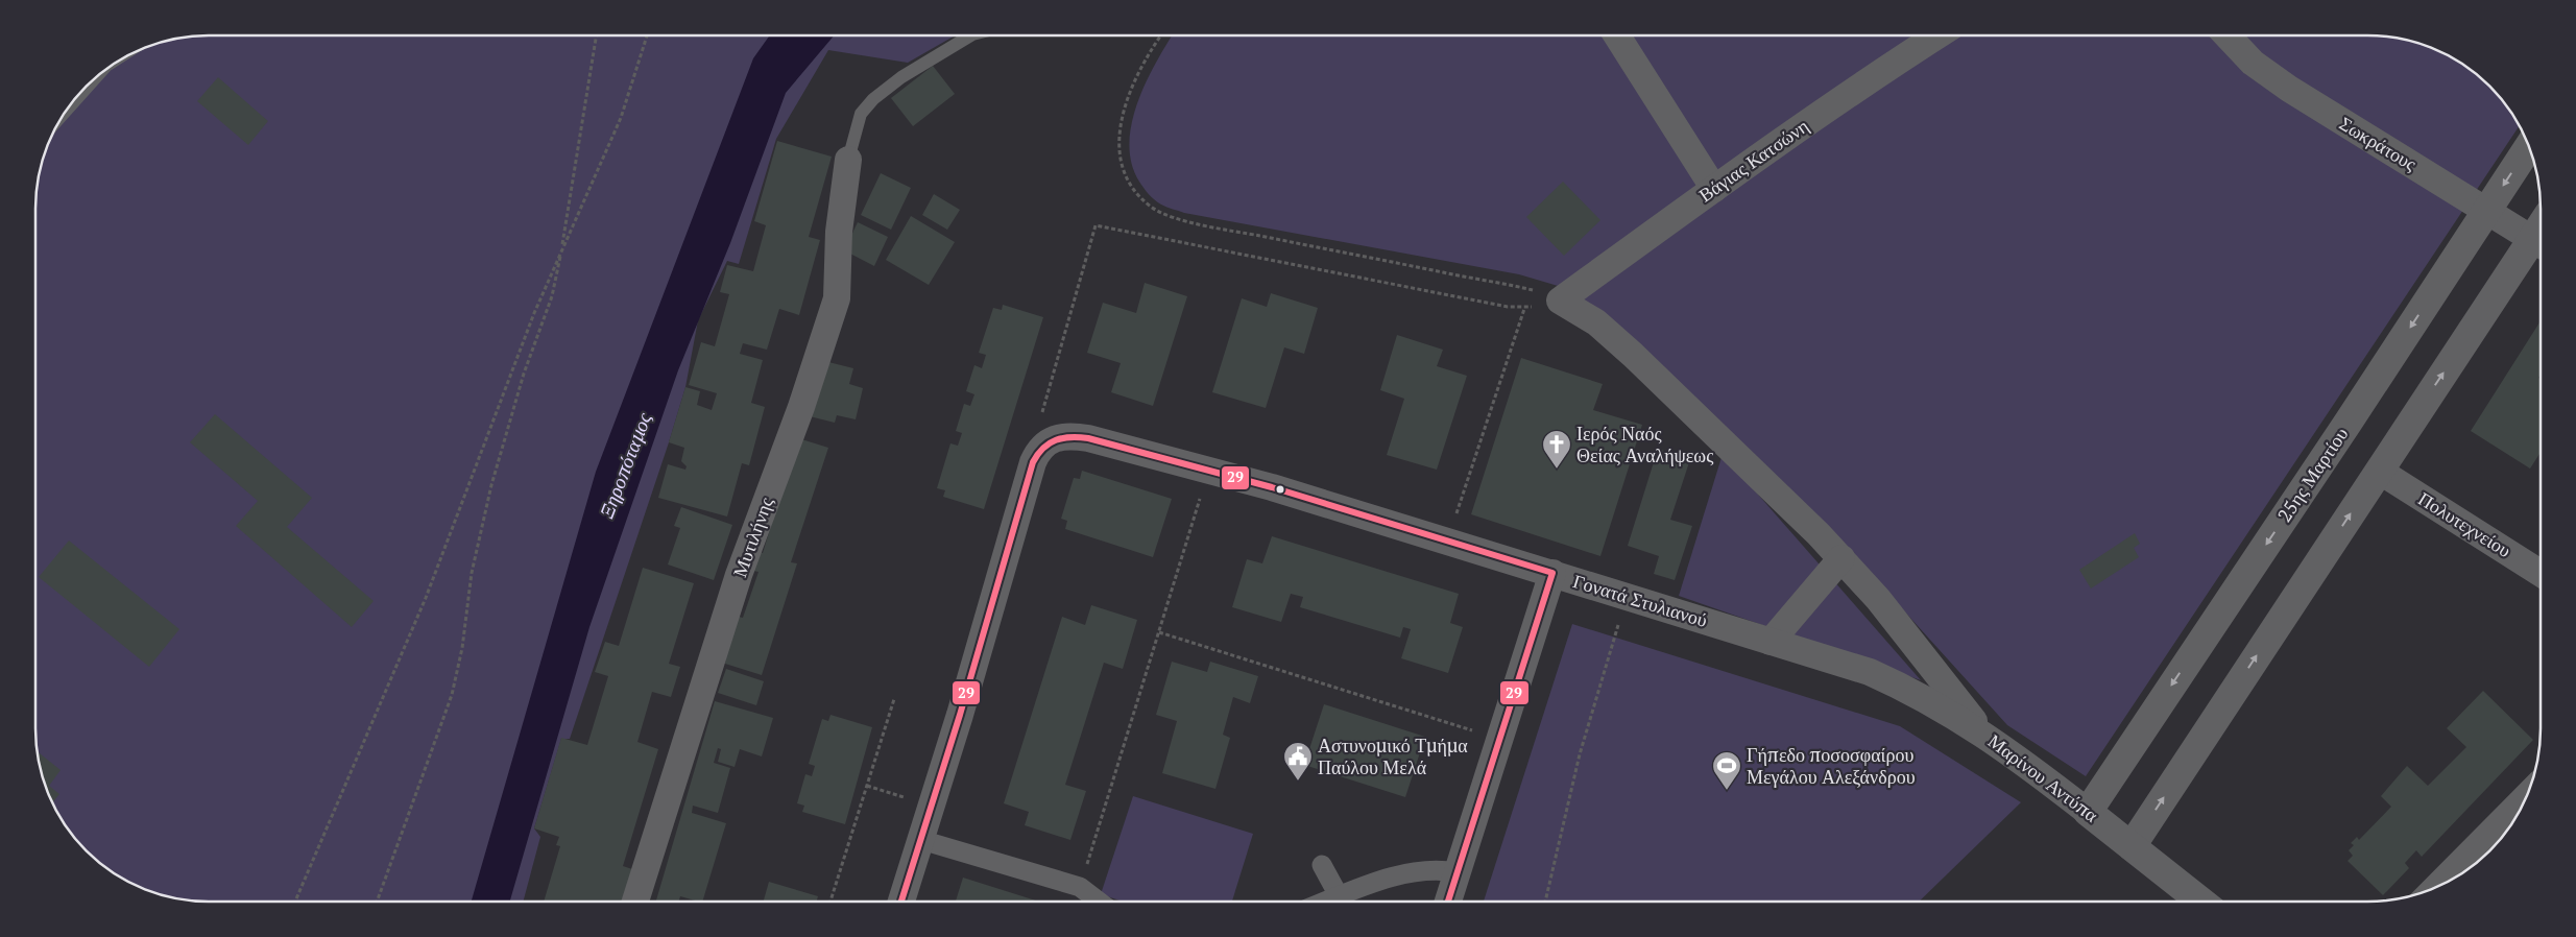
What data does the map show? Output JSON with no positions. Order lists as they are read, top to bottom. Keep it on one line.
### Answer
{"streets":{"street":["Σωκράτους","Βάγιας Κατσώνη","25ης Μαρτίου","Πολυτεχνείου","Μυτιλήνης","Γονατά Στυλιανού","Μαρίνου Αντύπα"]},"crossings":[["Σωκράτους","25ης Μαρτίου"],["25ης Μαρτίου","Μαρίνου Αντύπα"],["Γονατά Στυλιανού","Μαρίνου Αντύπα"]],"water":["Ξηροπόταμος"],"places":{"church":["Ιερός Ναός Θείας Αναλήψεως"],"public building":["Αστυνομικό Τμήμα Παύλου Μελά"],"sports":["Γήπεδο ποσοσφαίρου Μεγάλου Αλεξάνδρου"]},"lines":["transit line 29"]}
